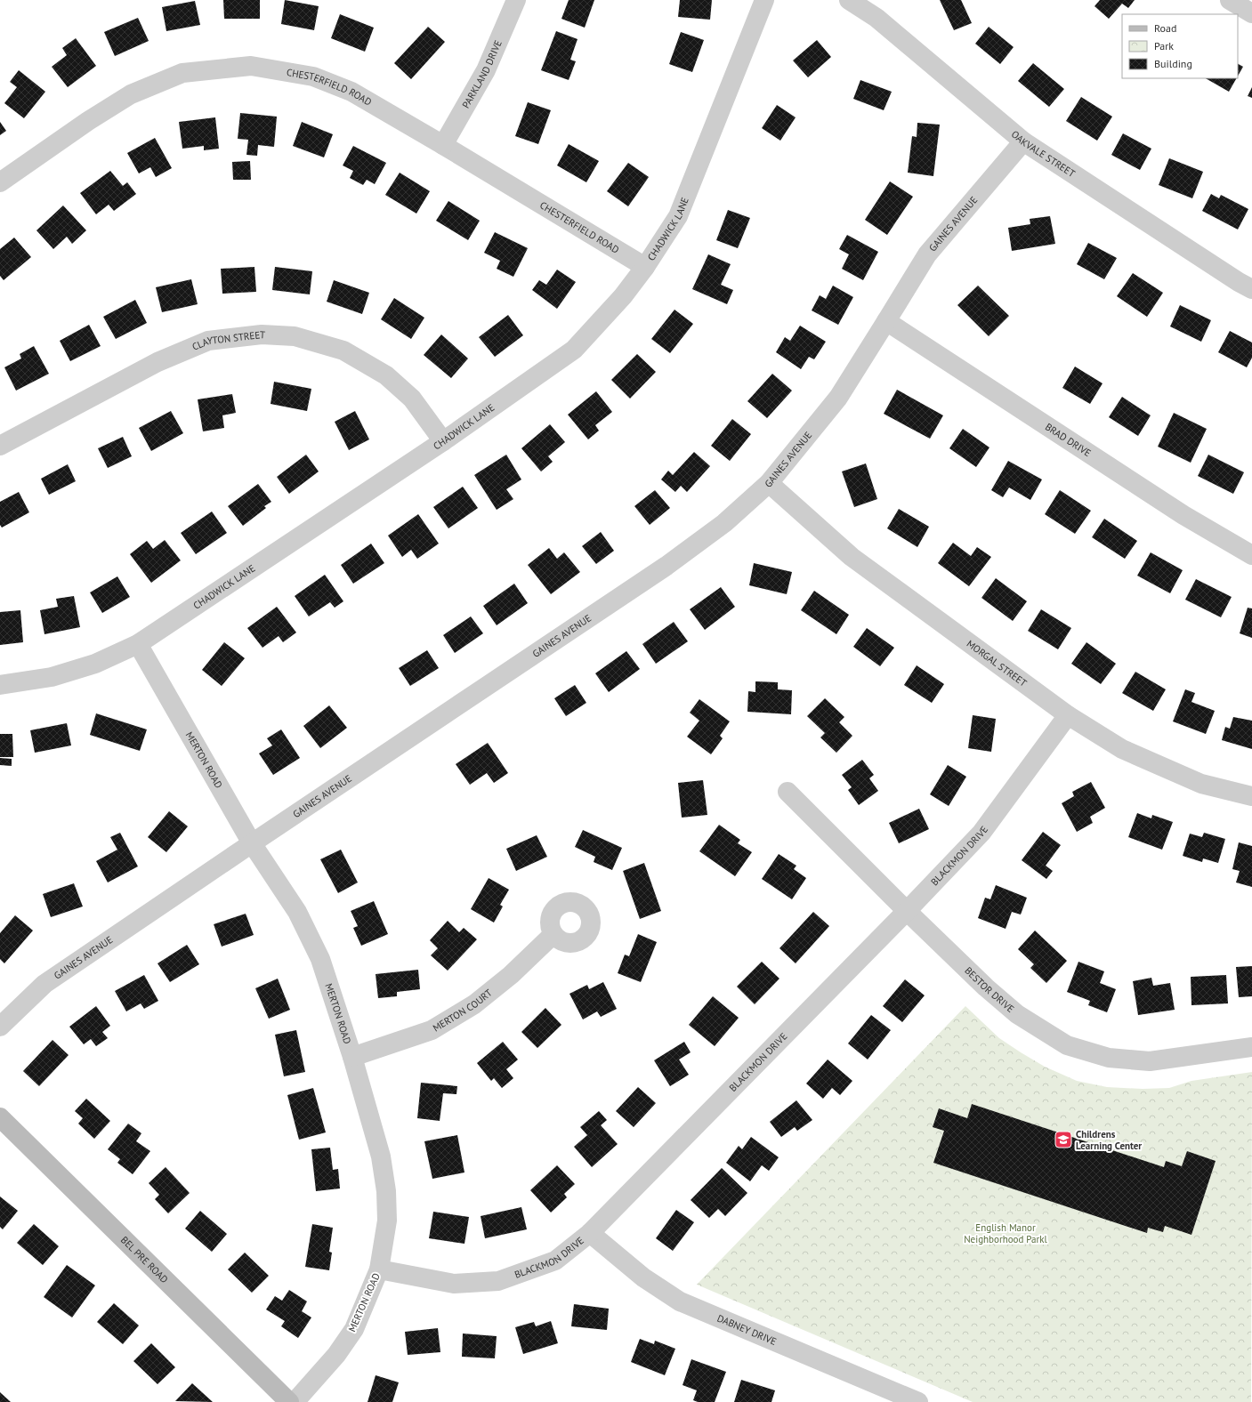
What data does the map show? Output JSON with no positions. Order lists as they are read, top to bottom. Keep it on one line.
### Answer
{"streets":{"main road":["BEL PRE ROAD"],"street":["PARKLAND DRIVE","CHESTERFIELD ROAD","OAKVALE STREET","GAINES AVENUE","CHADWICK LANE","CLAYTON STREET","BRAD DRIVE","MORGAL STREET","MERTON ROAD","BLACKMON DRIVE","BESTOR DRIVE","MERTON COURT","DABNEY DRIVE"]},"crossings":[["PARKLAND DRIVE","CHESTERFIELD ROAD"],["CHESTERFIELD ROAD","CHADWICK LANE"],["OAKVALE STREET","GAINES AVENUE"],["GAINES AVENUE","BRAD DRIVE"],["GAINES AVENUE","MORGAL STREET"],["GAINES AVENUE","MERTON ROAD"],["CHADWICK LANE","CLAYTON STREET"],["CHADWICK LANE","MERTON ROAD"],["MORGAL STREET","BLACKMON DRIVE"],["MERTON ROAD","BLACKMON DRIVE"],["MERTON ROAD","MERTON COURT"],["BLACKMON DRIVE","BESTOR DRIVE"],["BLACKMON DRIVE","DABNEY DRIVE"]],"parks":["English Manor Neighborhood Parkl"],"places":{"school or university":["Childrens Learning Center"]},"legend":["Road","Park","Building"]}
